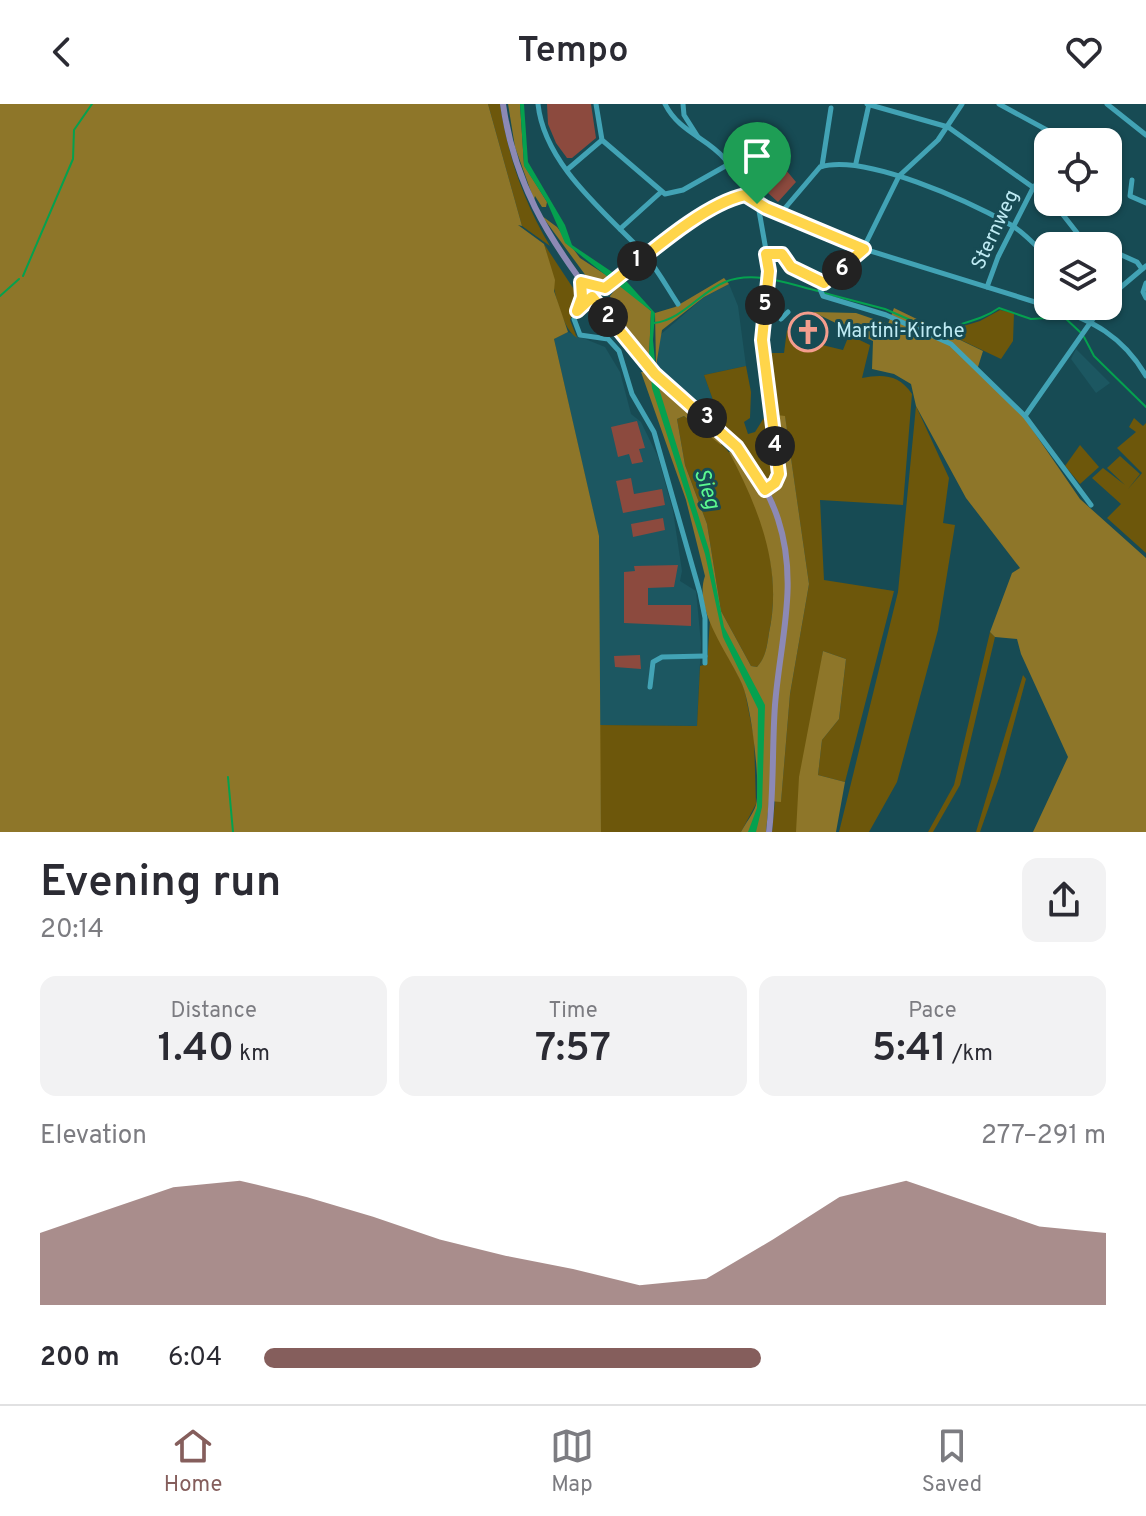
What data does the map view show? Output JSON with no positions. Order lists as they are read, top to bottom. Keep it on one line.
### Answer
{"streets":{"street":["Sternweg"]},"water":["Sieg"],"places":{"church":["Martini-Kirche"]},"page":{"header":"Tempo","pins":["1","6","5","2","3","4"],"heading":["Evening run","20:14"],"stats":[["Distance","1.40 km"],["Time","7:57"],["Pace","5:41 /km"]],"chart":["Elevation","277–291 m"],"list":[{"name":"200 m","note":"6:04"}],"tabs":["Home","Map","Saved"]}}
